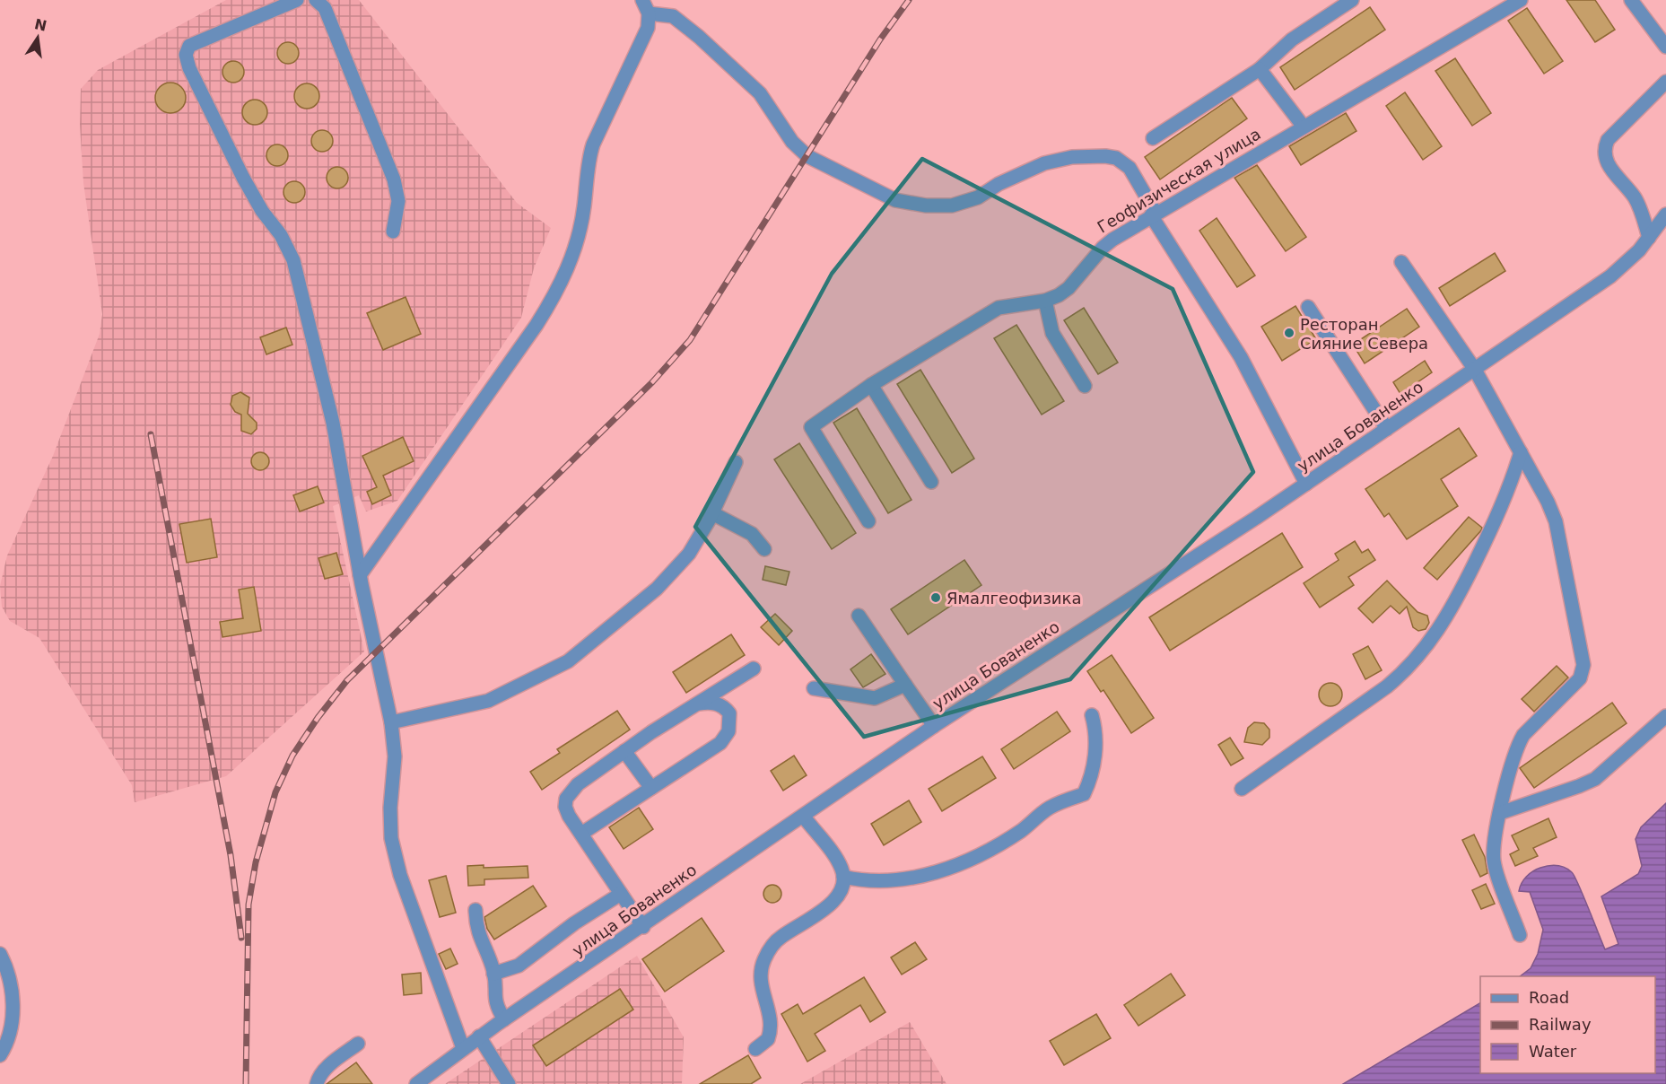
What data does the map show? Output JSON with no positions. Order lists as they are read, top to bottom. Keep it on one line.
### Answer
{"streets":{"street":["Геофизическая улица","улица Бованенко"]},"places":["Ресторан Сияние Севера","Ямалгеофизика"],"legend":["Road","Railway","Water"],"north":"top"}
